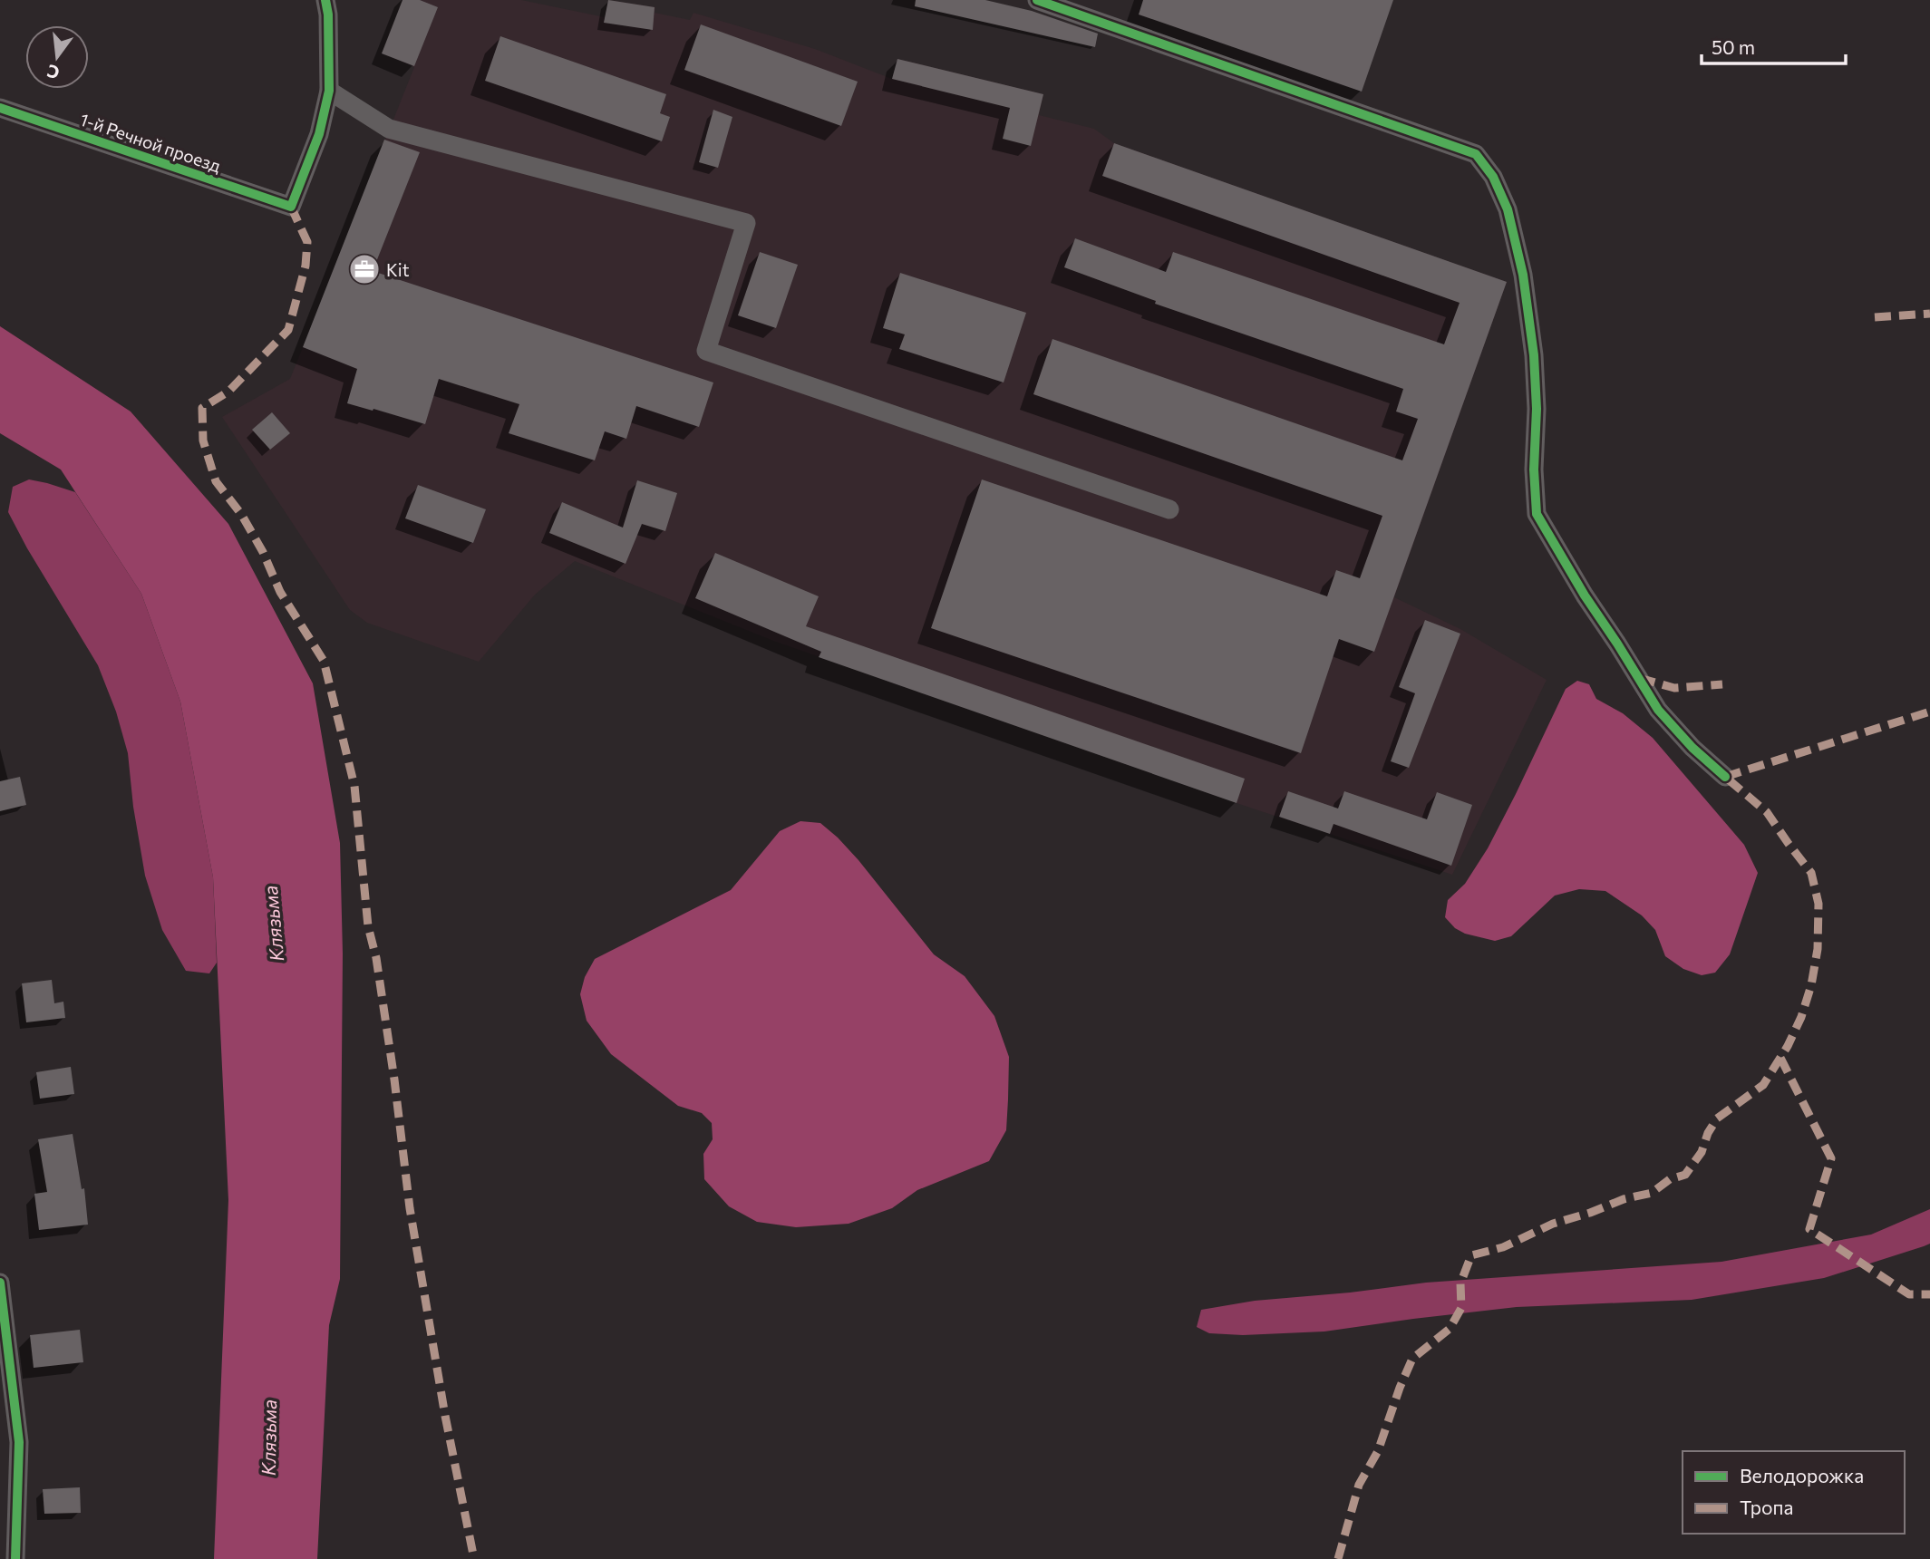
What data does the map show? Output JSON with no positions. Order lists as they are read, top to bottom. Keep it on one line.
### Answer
{"streets":{"street":["1-й Речной проезд"]},"water":["Клязьма"],"places":{"office":["Kit"]},"legend":["Велодорожка","Тропа"],"scale_bar":"50 m","north":"bottom"}
